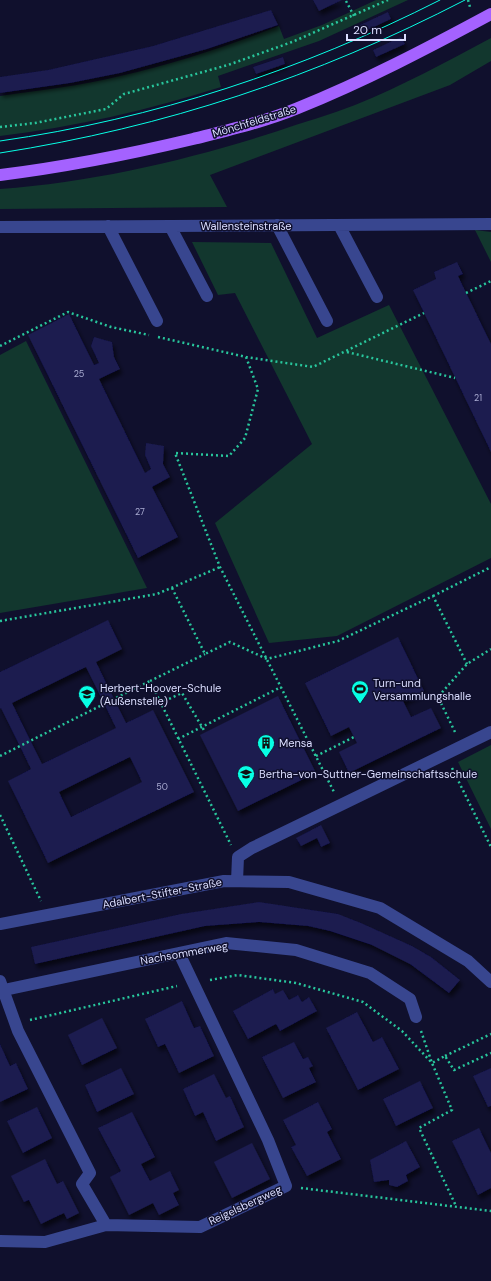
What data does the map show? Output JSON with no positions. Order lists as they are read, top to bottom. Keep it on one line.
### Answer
{"streets":{"main road":["Mönchfeldstraße"],"street":["Wallensteinstraße","Adalbert-Stifter-Straße","Nachsommerweg","Reigelsbergweg"]},"places":{"sports":["Turn-und Versammlungshalle"],"school or university":["Herbert-Hoover-Schule (Außenstelle)","Bertha-von-Suttner-Gemeinschaftsschule"],"building":["Mensa"]},"house_numbers":["25","21","27","50"],"scale_bar":"20 m"}
